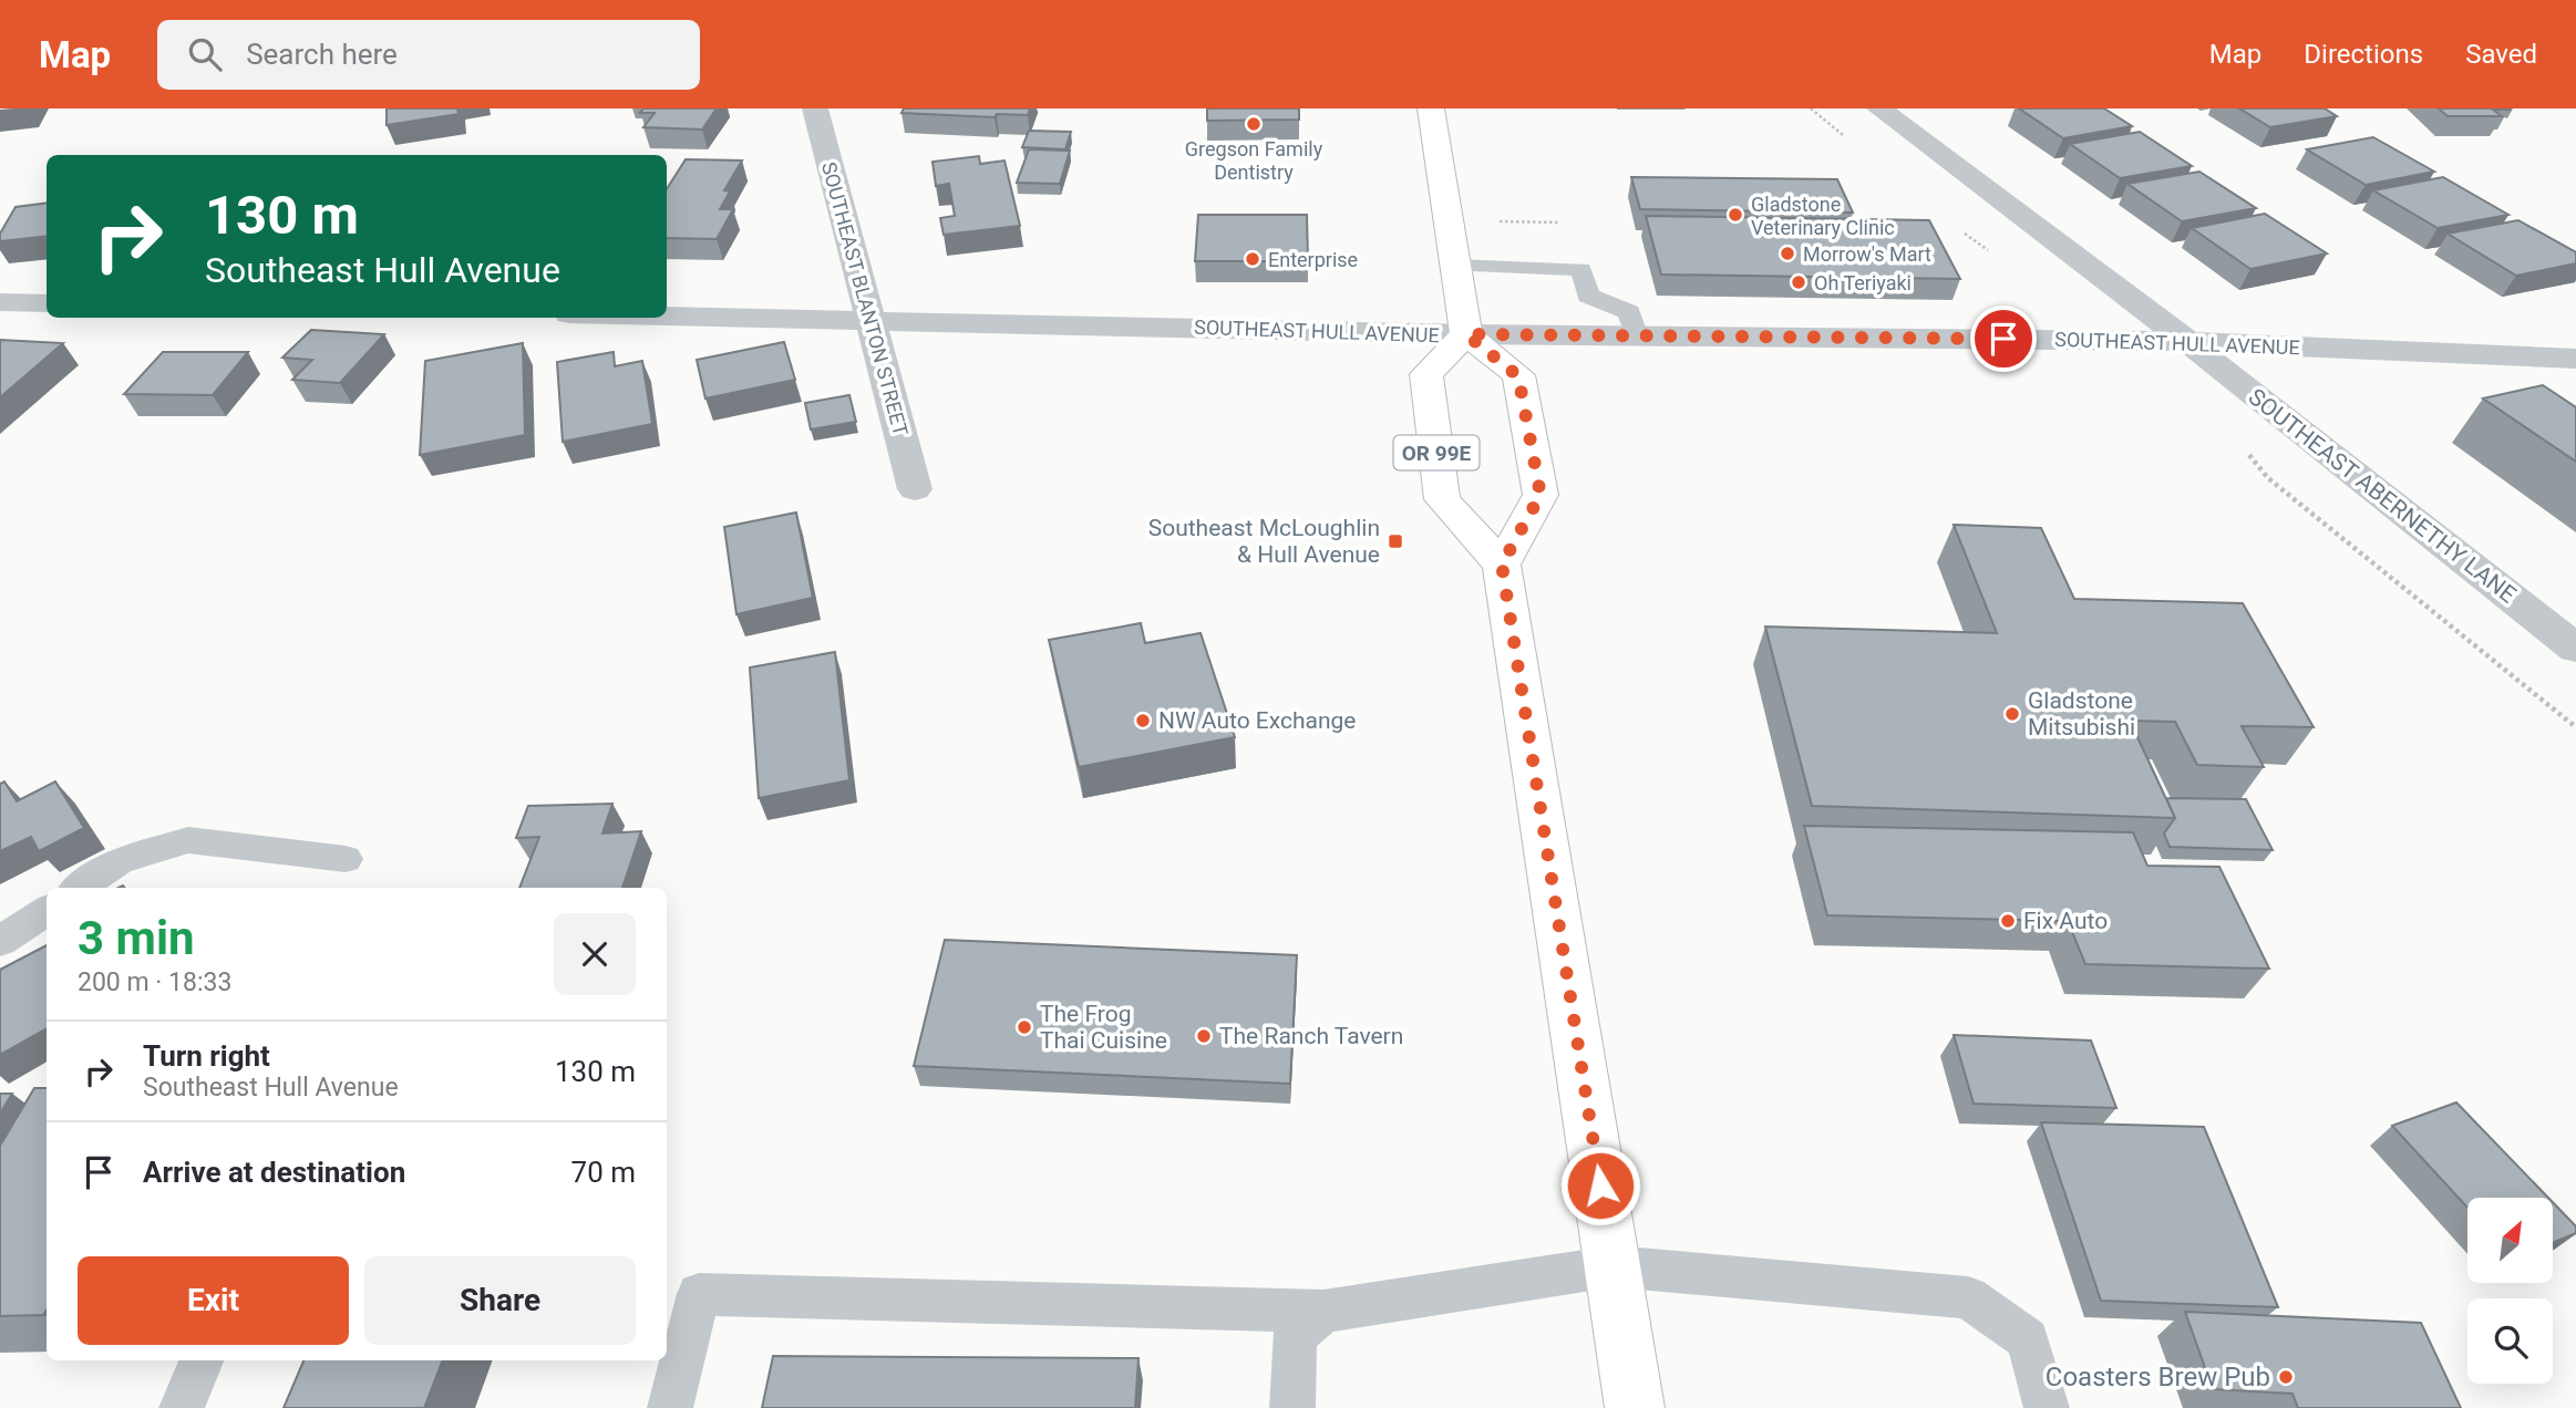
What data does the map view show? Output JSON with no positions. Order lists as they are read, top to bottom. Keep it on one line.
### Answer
{"streets":{"main road":["OR 99E"],"street":["SOUTHEAST BLANTON STREET","SOUTHEAST HULL AVENUE","SOUTHEAST ABERNETHY LANE"]},"crossings":[["SOUTHEAST BLANTON STREET","SOUTHEAST HULL AVENUE"],["SOUTHEAST HULL AVENUE","OR 99E"],["SOUTHEAST HULL AVENUE","SOUTHEAST ABERNETHY LANE"]],"places":{"other":["Gregson Family Dentistry","Gladstone Veterinary Clinic","Morrow's Mart","Enterprise","Oh Teriyaki","Gladstone Mitsubishi","NW Auto Exchange","Fix Auto","The Frog Thai Cuisine","The Ranch Tavern","Coasters Brew Pub"],"transit":["Southeast McLoughlin & Hull Avenue"]},"north":"top right","page":{"header":"Map","search":"Search here","nav":["Map","Directions","Saved"],"turn":["130 m","Southeast Hull Avenue"],"heading":["3 min","200 m · 18:33"],"list":[{"name":"Turn right","note":"Southeast Hull Avenue","value":"130 m"},{"name":"Arrive at destination","value":"70 m"}],"buttons":["Exit","Share"]}}
